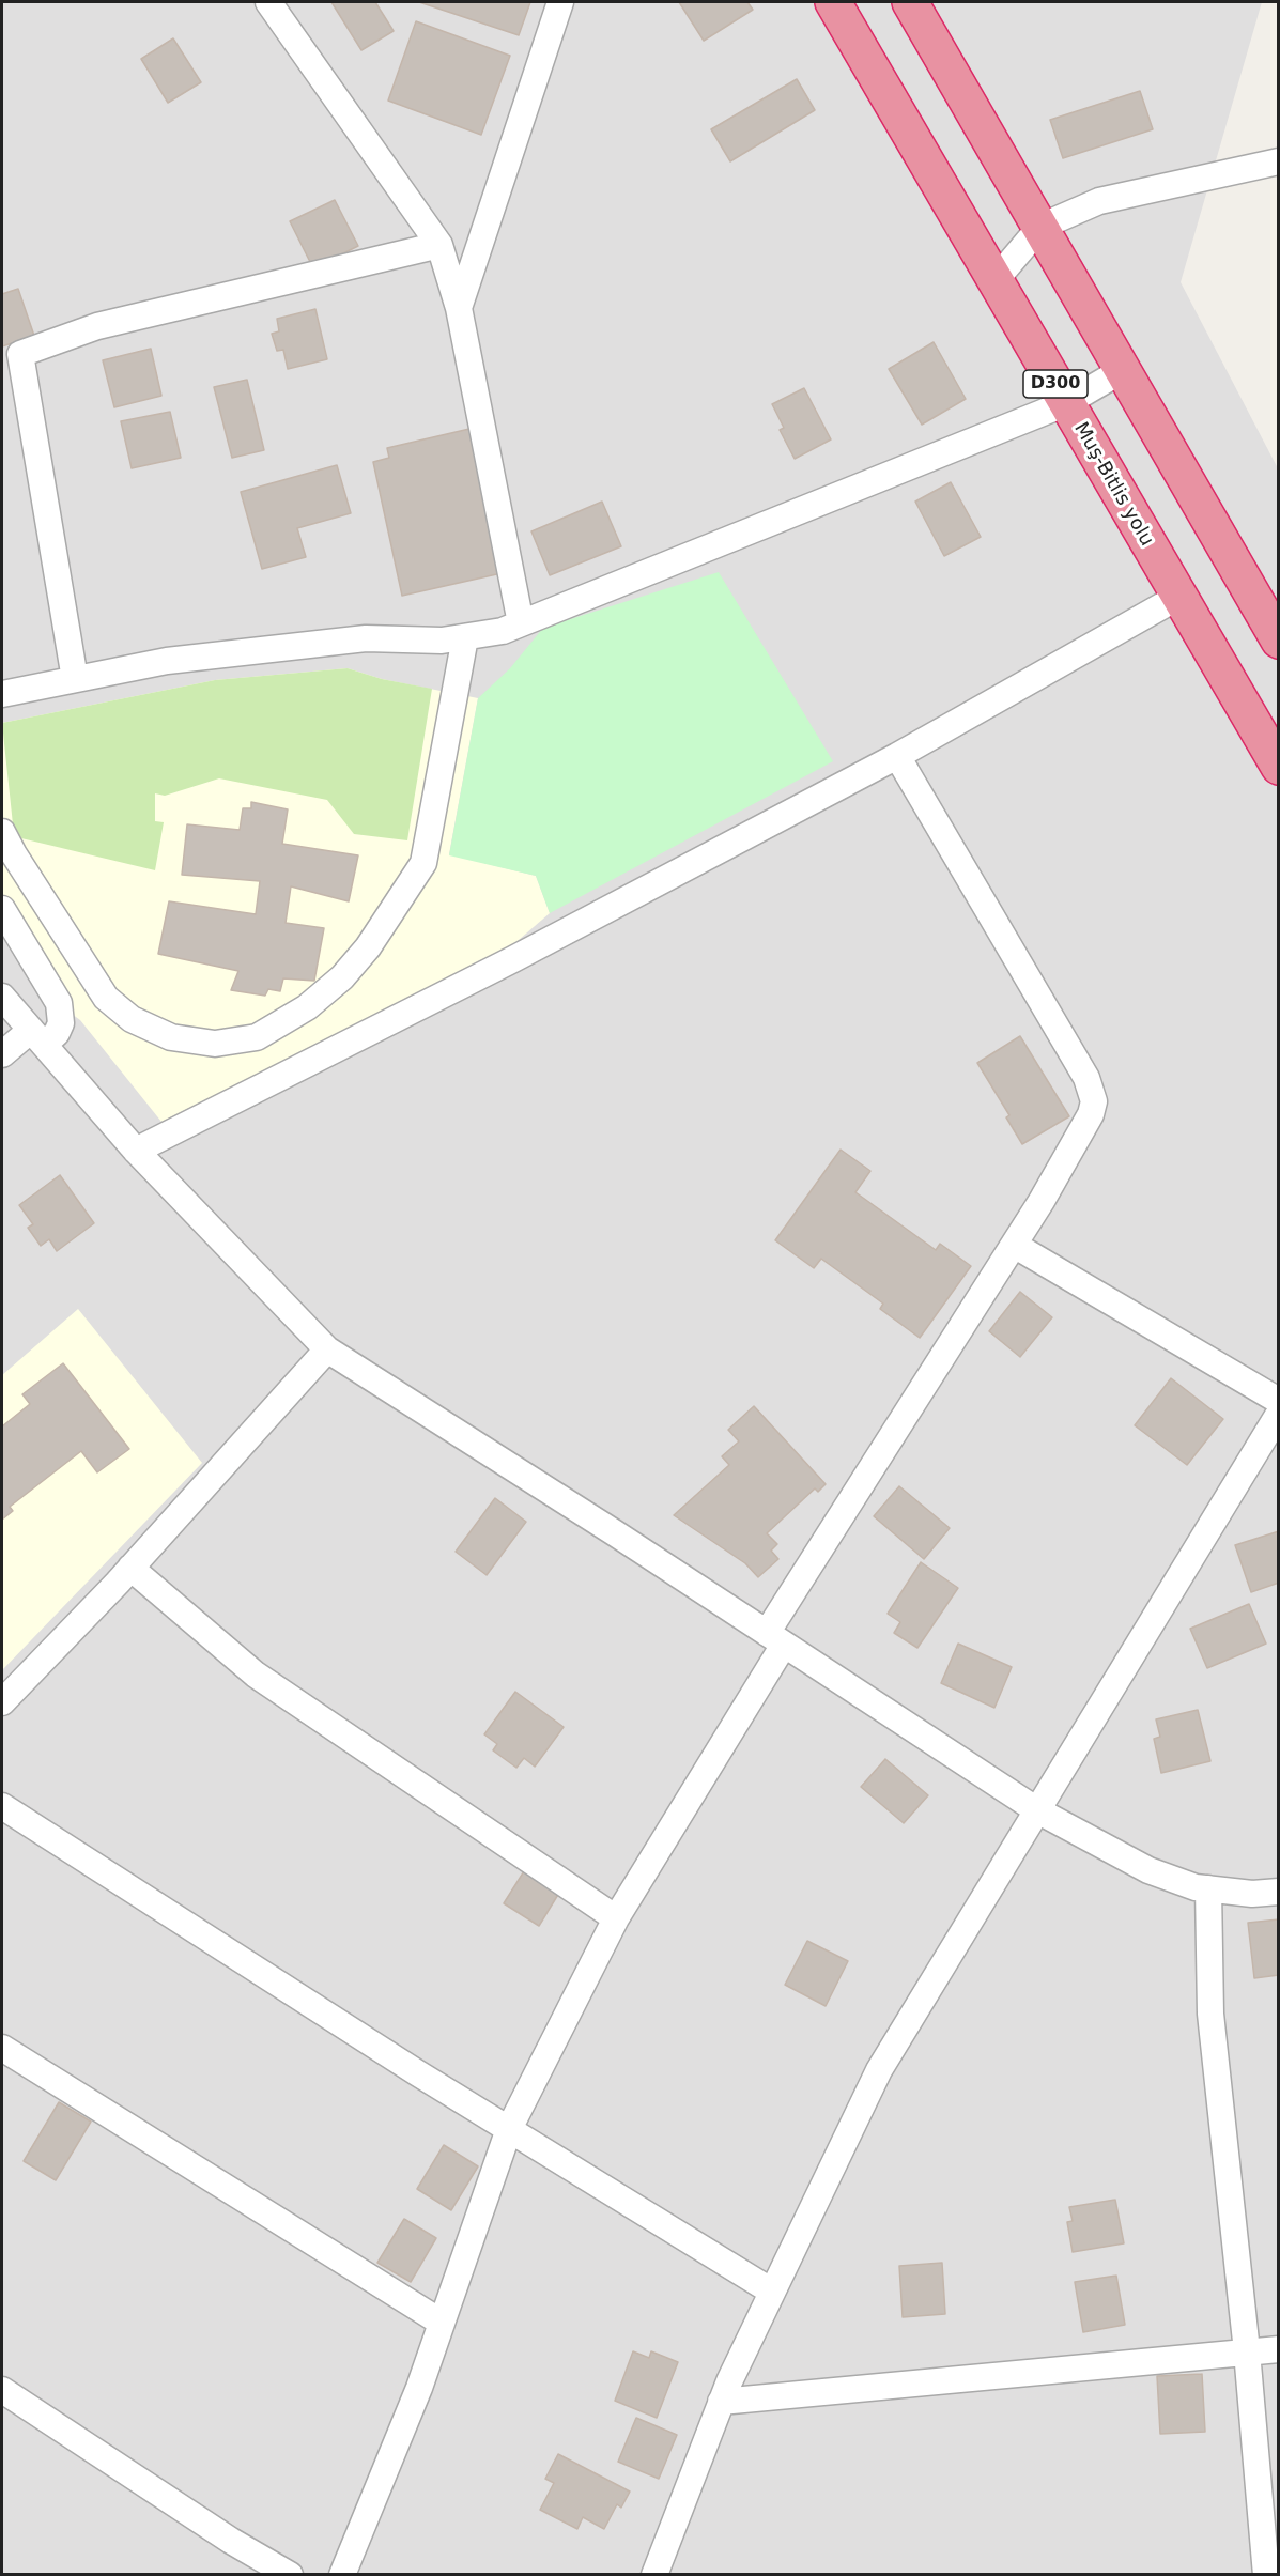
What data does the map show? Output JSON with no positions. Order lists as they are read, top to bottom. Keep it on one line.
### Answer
{"streets":{"highway":["D300","Muş-Bitlis yolu"]}}
